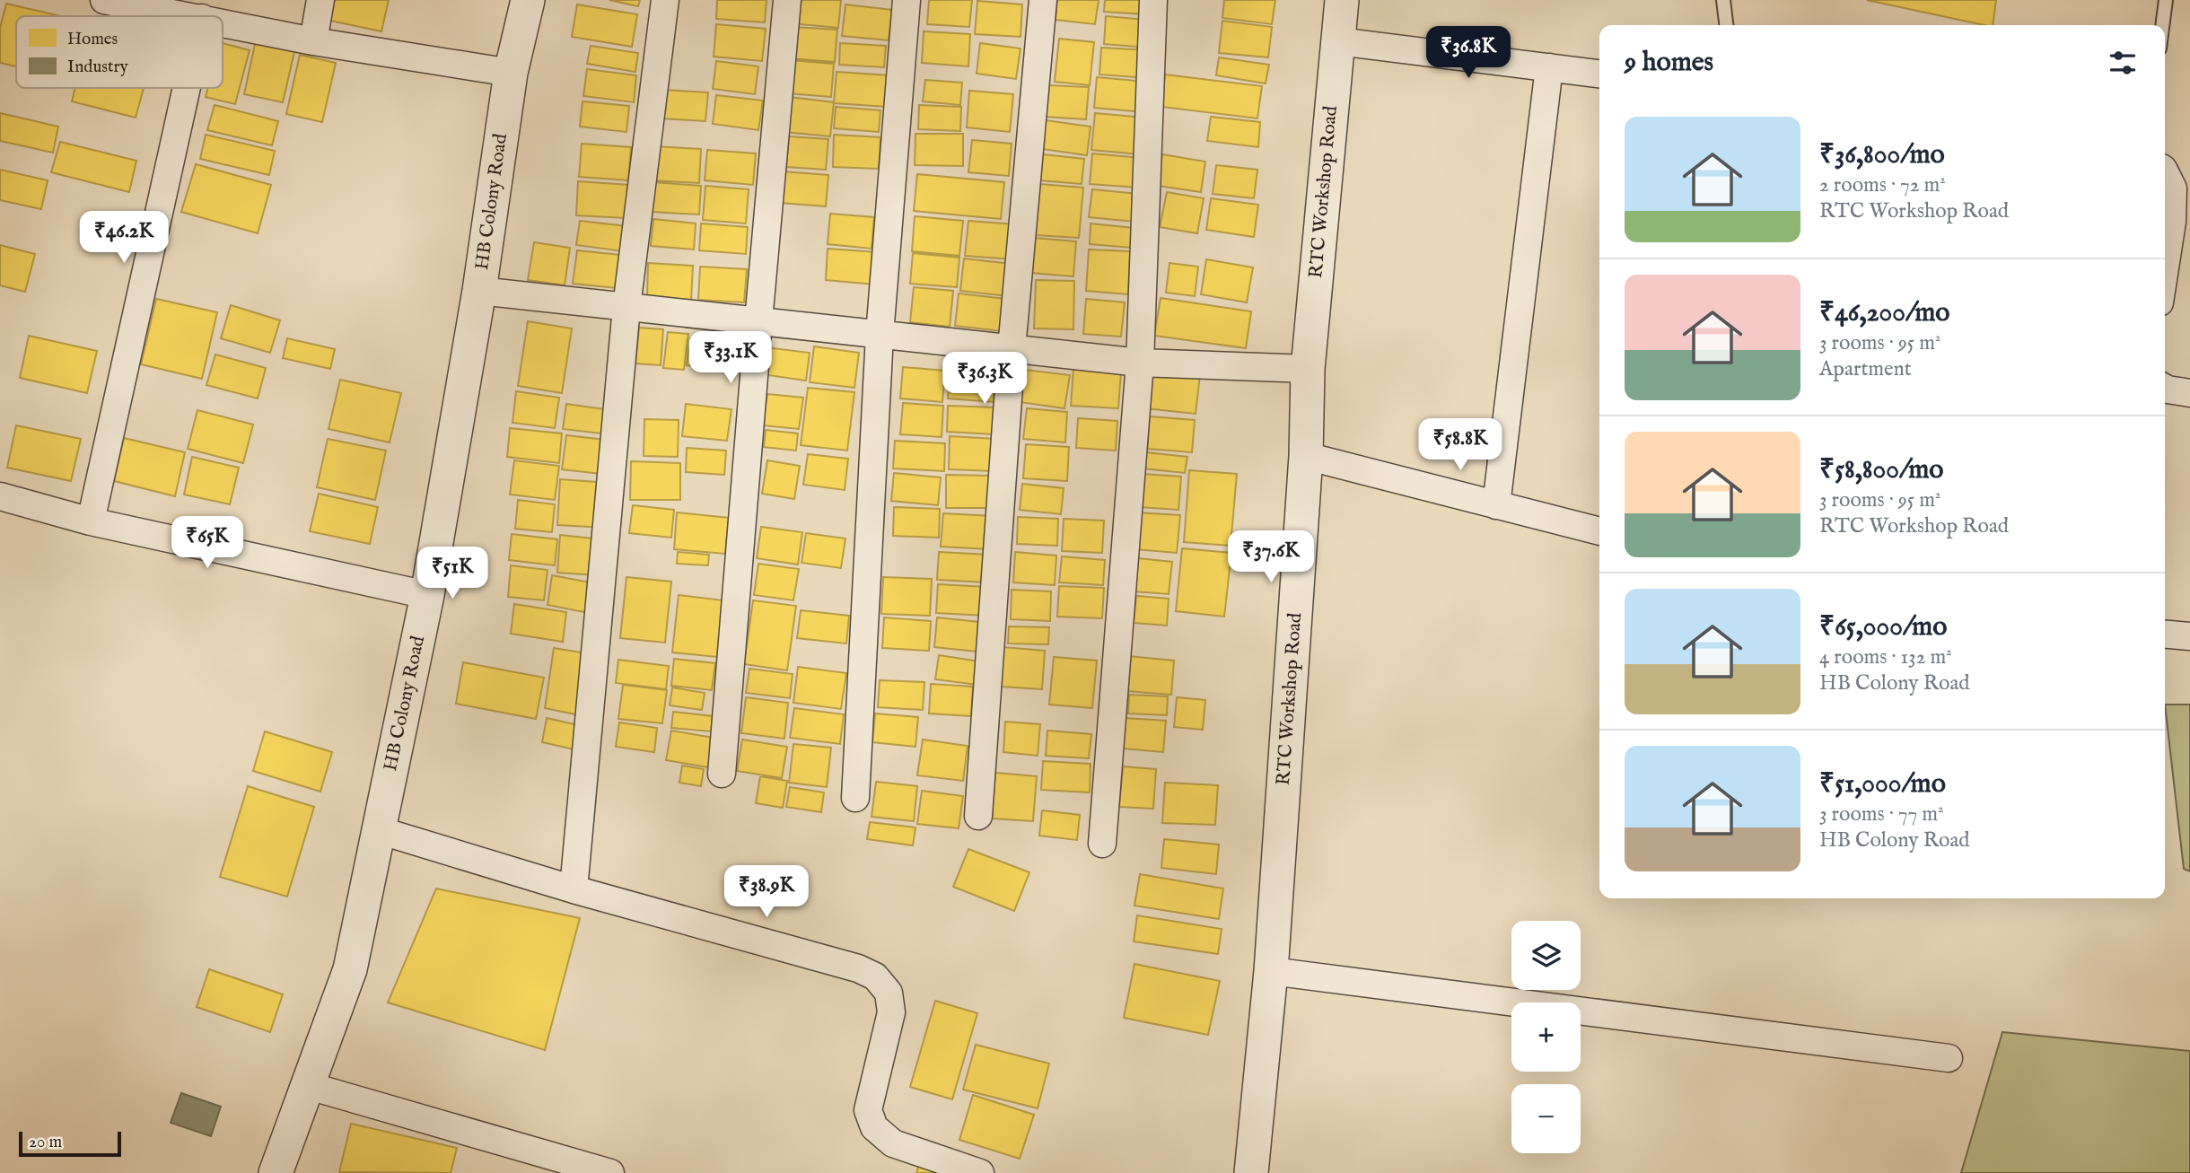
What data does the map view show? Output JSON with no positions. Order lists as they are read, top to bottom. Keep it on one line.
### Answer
{"streets":{"street":["RTC Workshop Road","HB Colony Road"]},"legend":["Homes","Industry"],"scale_bar":"20 m","page":{"heading":"9 homes","price":["₹36.8K","₹46.2K","₹33.1K","₹36.3K","₹58.8K","₹65K","₹37.6K","₹51K","₹38.9K"],"list":[{"name":"₹36,800/mo","note":"2 rooms · 72 m² · RTC Workshop Road"},{"name":"₹46,200/mo","note":"3 rooms · 95 m² · Apartment"},{"name":"₹58,800/mo","note":"3 rooms · 95 m² · RTC Workshop Road"},{"name":"₹65,000/mo","note":"4 rooms · 132 m² · HB Colony Road"},{"name":"₹51,000/mo","note":"3 rooms · 77 m² · HB Colony Road"}],"map_buttons":["+","−"],"scale":"20 m"}}
